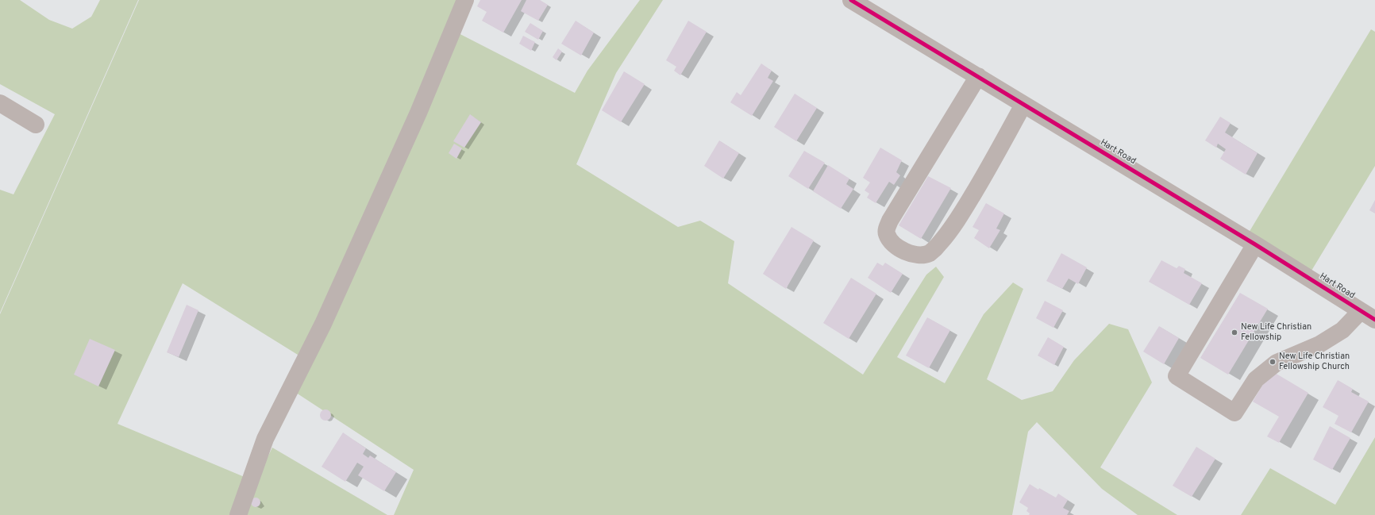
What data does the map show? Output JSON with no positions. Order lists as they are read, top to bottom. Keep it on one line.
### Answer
{"streets":{"street":["Hart Road"]},"places":["New Life Christian Fellowship","New Life Christian Fellowship Church"]}
